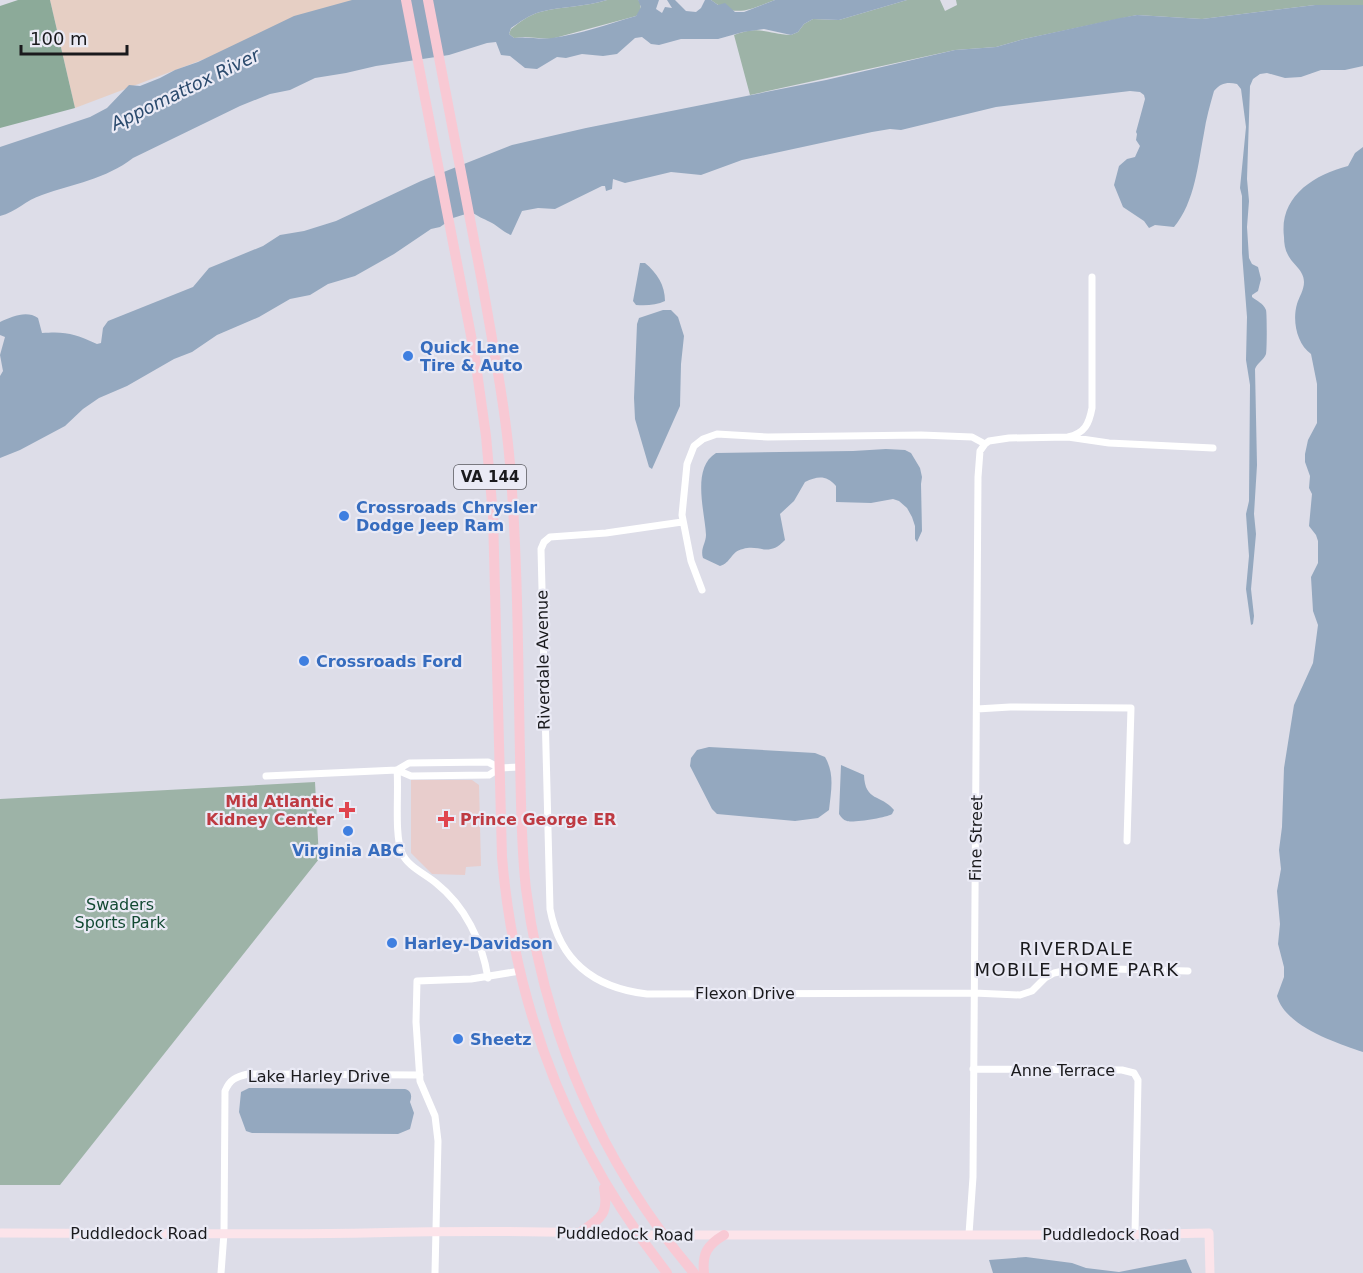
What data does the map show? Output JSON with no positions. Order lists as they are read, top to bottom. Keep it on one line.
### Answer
{"streets":{"main road":["VA 144","Puddledock Road"],"street":["Riverdale Avenue","Fine Street","Flexon Drive","Anne Terrace","Lake Harley Drive"]},"crossings":[["VA 144","Puddledock Road"],["Riverdale Avenue","Flexon Drive"],["Fine Street","Flexon Drive"],["Fine Street","Anne Terrace"],["Fine Street","Puddledock Road"],["Anne Terrace","Puddledock Road"],["Lake Harley Drive","Puddledock Road"]],"districts":["RIVERDALE MOBILE HOME PARK"],"water":["Appomattox River"],"parks":["Swaders Sports Park"],"places":{"other":["Quick Lane Tire & Auto","Crossroads Chrysler Dodge Jeep Ram","Crossroads Ford","Virginia ABC","Harley-Davidson","Sheetz"],"health":["Mid Atlantic Kidney Center","Prince George ER"]},"scale_bar":"100 m"}
